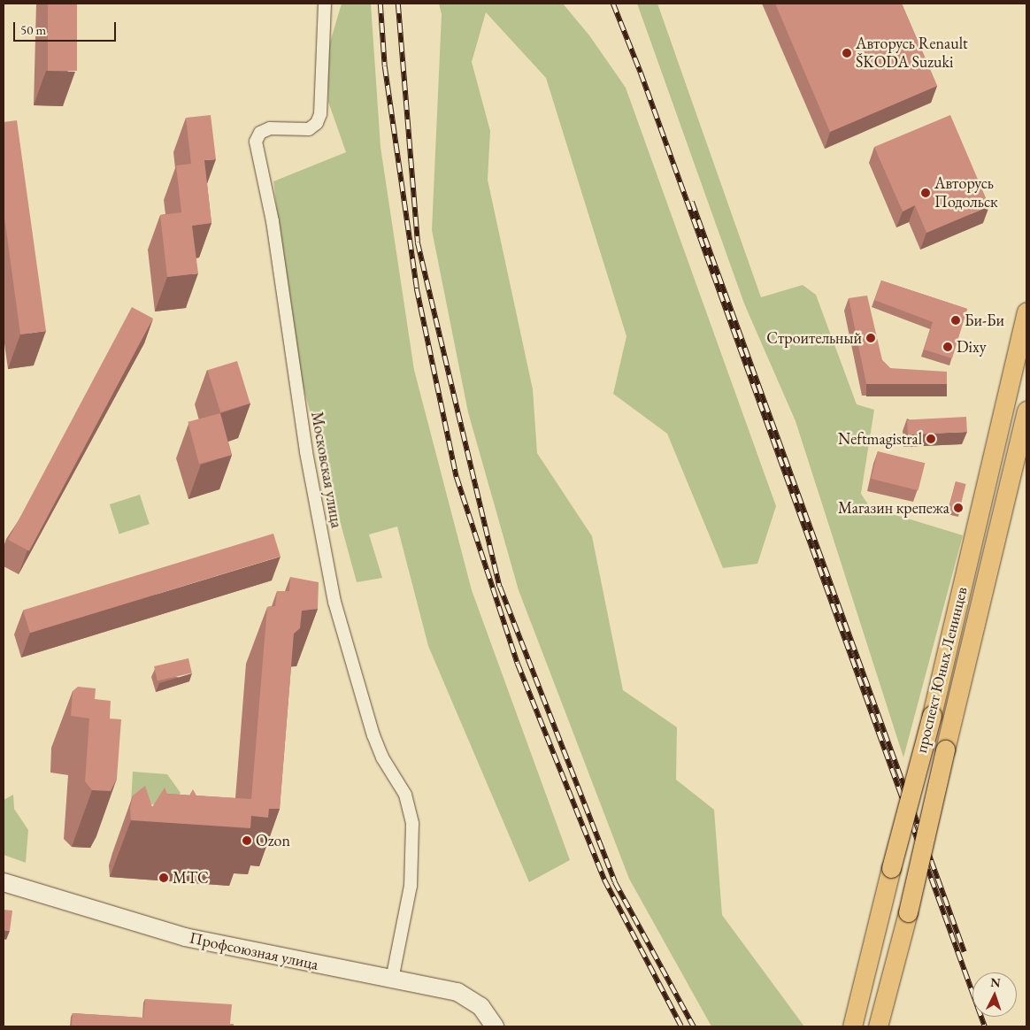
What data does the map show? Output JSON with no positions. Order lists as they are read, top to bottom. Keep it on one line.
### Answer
{"streets":{"main road":["проспект Юных Ленинцев","Профсоюзная улица"],"street":["Московская улица"]},"crossings":[["Московская улица","Профсоюзная улица"]],"places":["Авторусь Renault ŠKODA Suzuki","Авторусь Подольск","Би-Би","Строительный","Dixy","Neftmagistral","Магазин крепежа","Ozon","МТС"],"scale_bar":"50 m","north":"top"}
